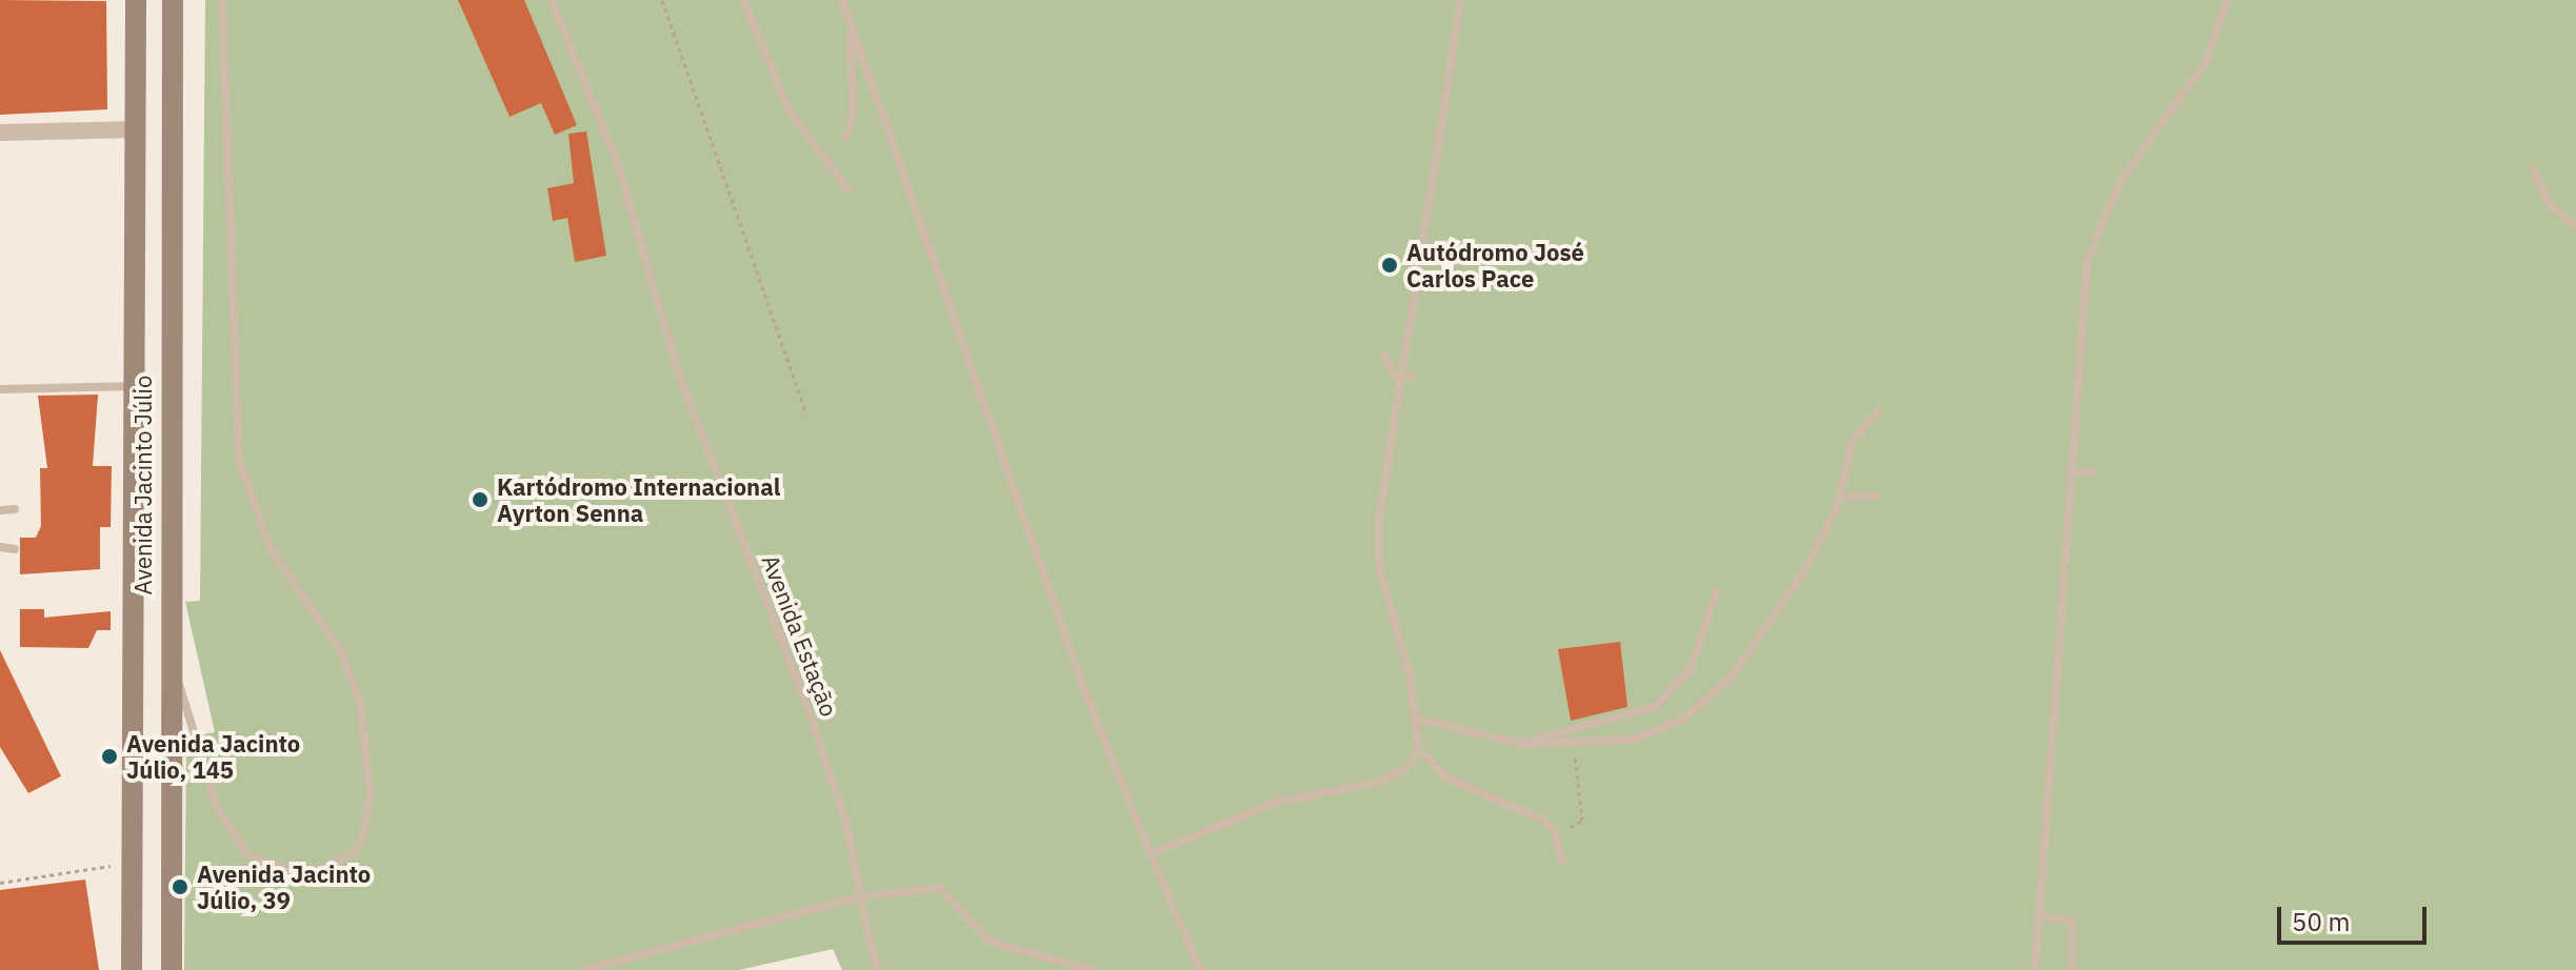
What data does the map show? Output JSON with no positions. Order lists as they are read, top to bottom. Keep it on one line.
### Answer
{"streets":{"street":["Avenida Jacinto Júlio"],"lane":["Avenida Estação"]},"places":["Autódromo José Carlos Pace","Kartódromo Internacional Ayrton Senna","Avenida Jacinto Júlio, 145","Avenida Jacinto Júlio, 39"],"scale_bar":"50 m"}
